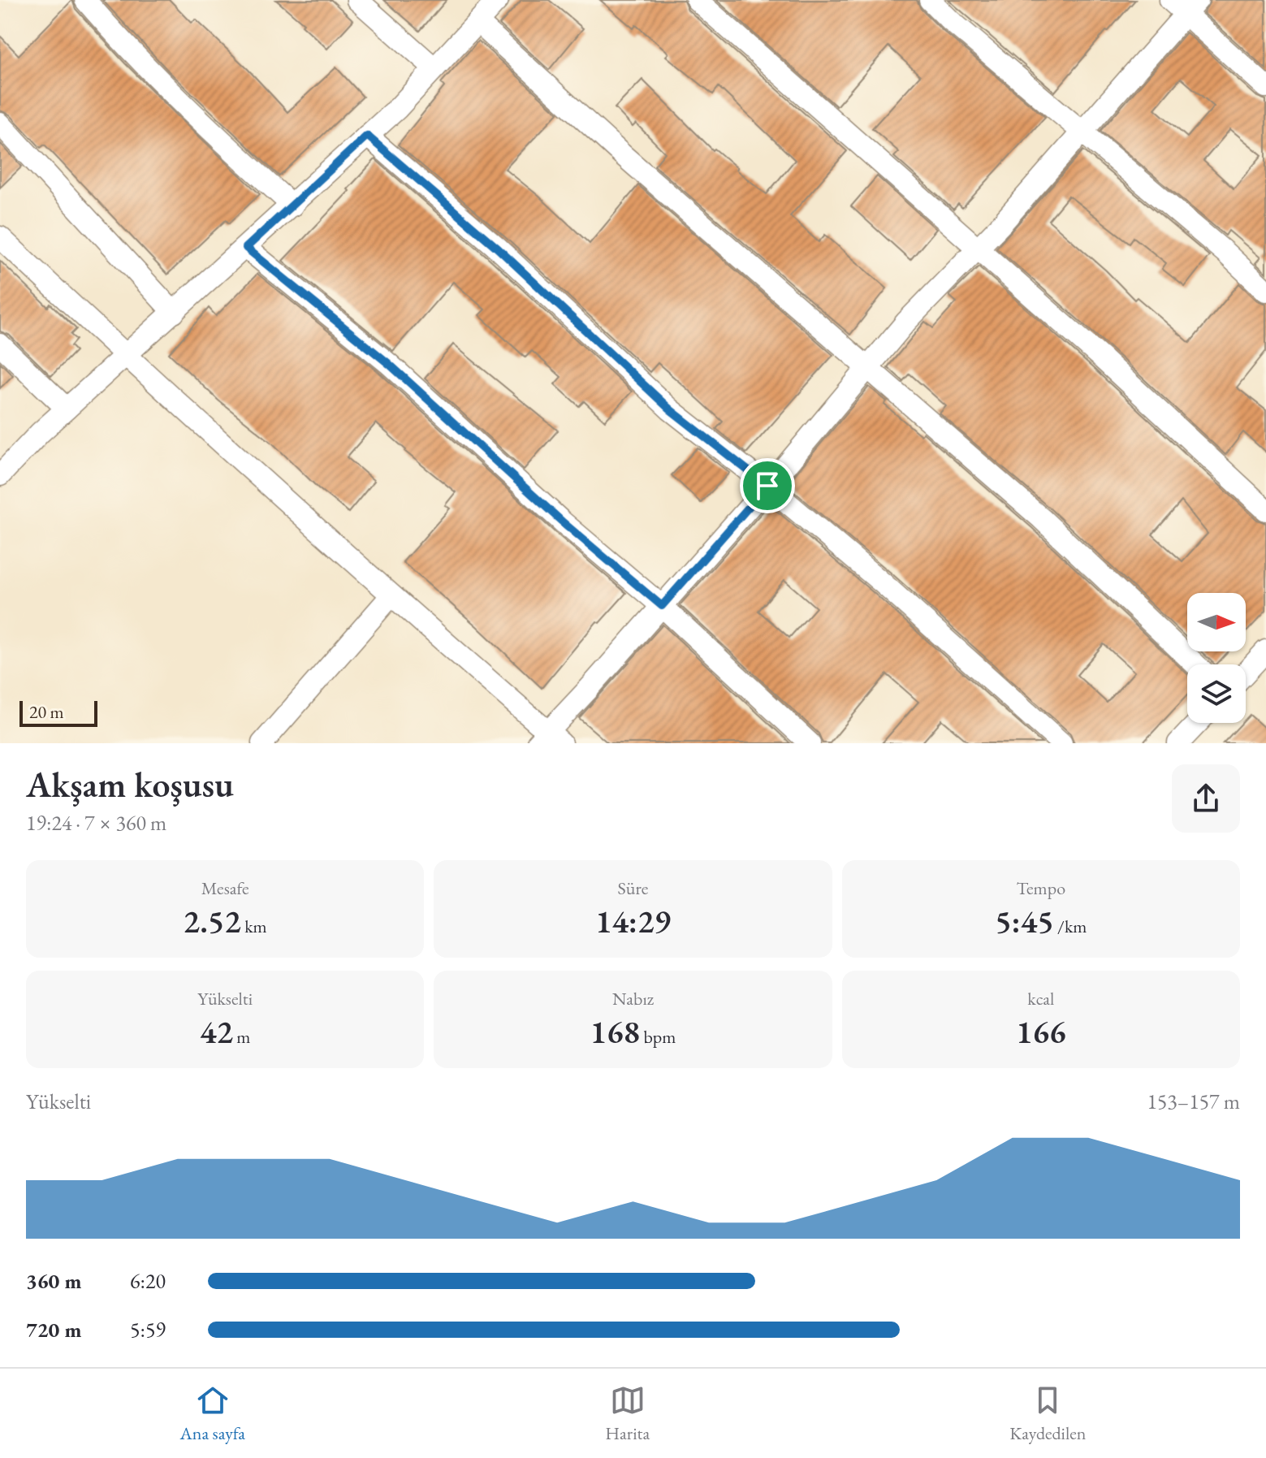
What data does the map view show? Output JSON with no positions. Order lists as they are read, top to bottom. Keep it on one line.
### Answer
{"scale_bar":"20 m","north":"right","page":{"scale":"20 m","heading":["Akşam koşusu","19:24 · 7 × 360 m"],"stats":[["Mesafe","2.52 km"],["Süre","14:29"],["Tempo","5:45 /km"],["Yükselti","42 m"],["Nabız","168 bpm"],["kcal","166"]],"chart":["Yükselti","153–157 m"],"list":[{"name":"360 m","note":"6:20"},{"name":"720 m","note":"5:59"}],"tabs":["Ana sayfa","Harita","Kaydedilen"]}}
